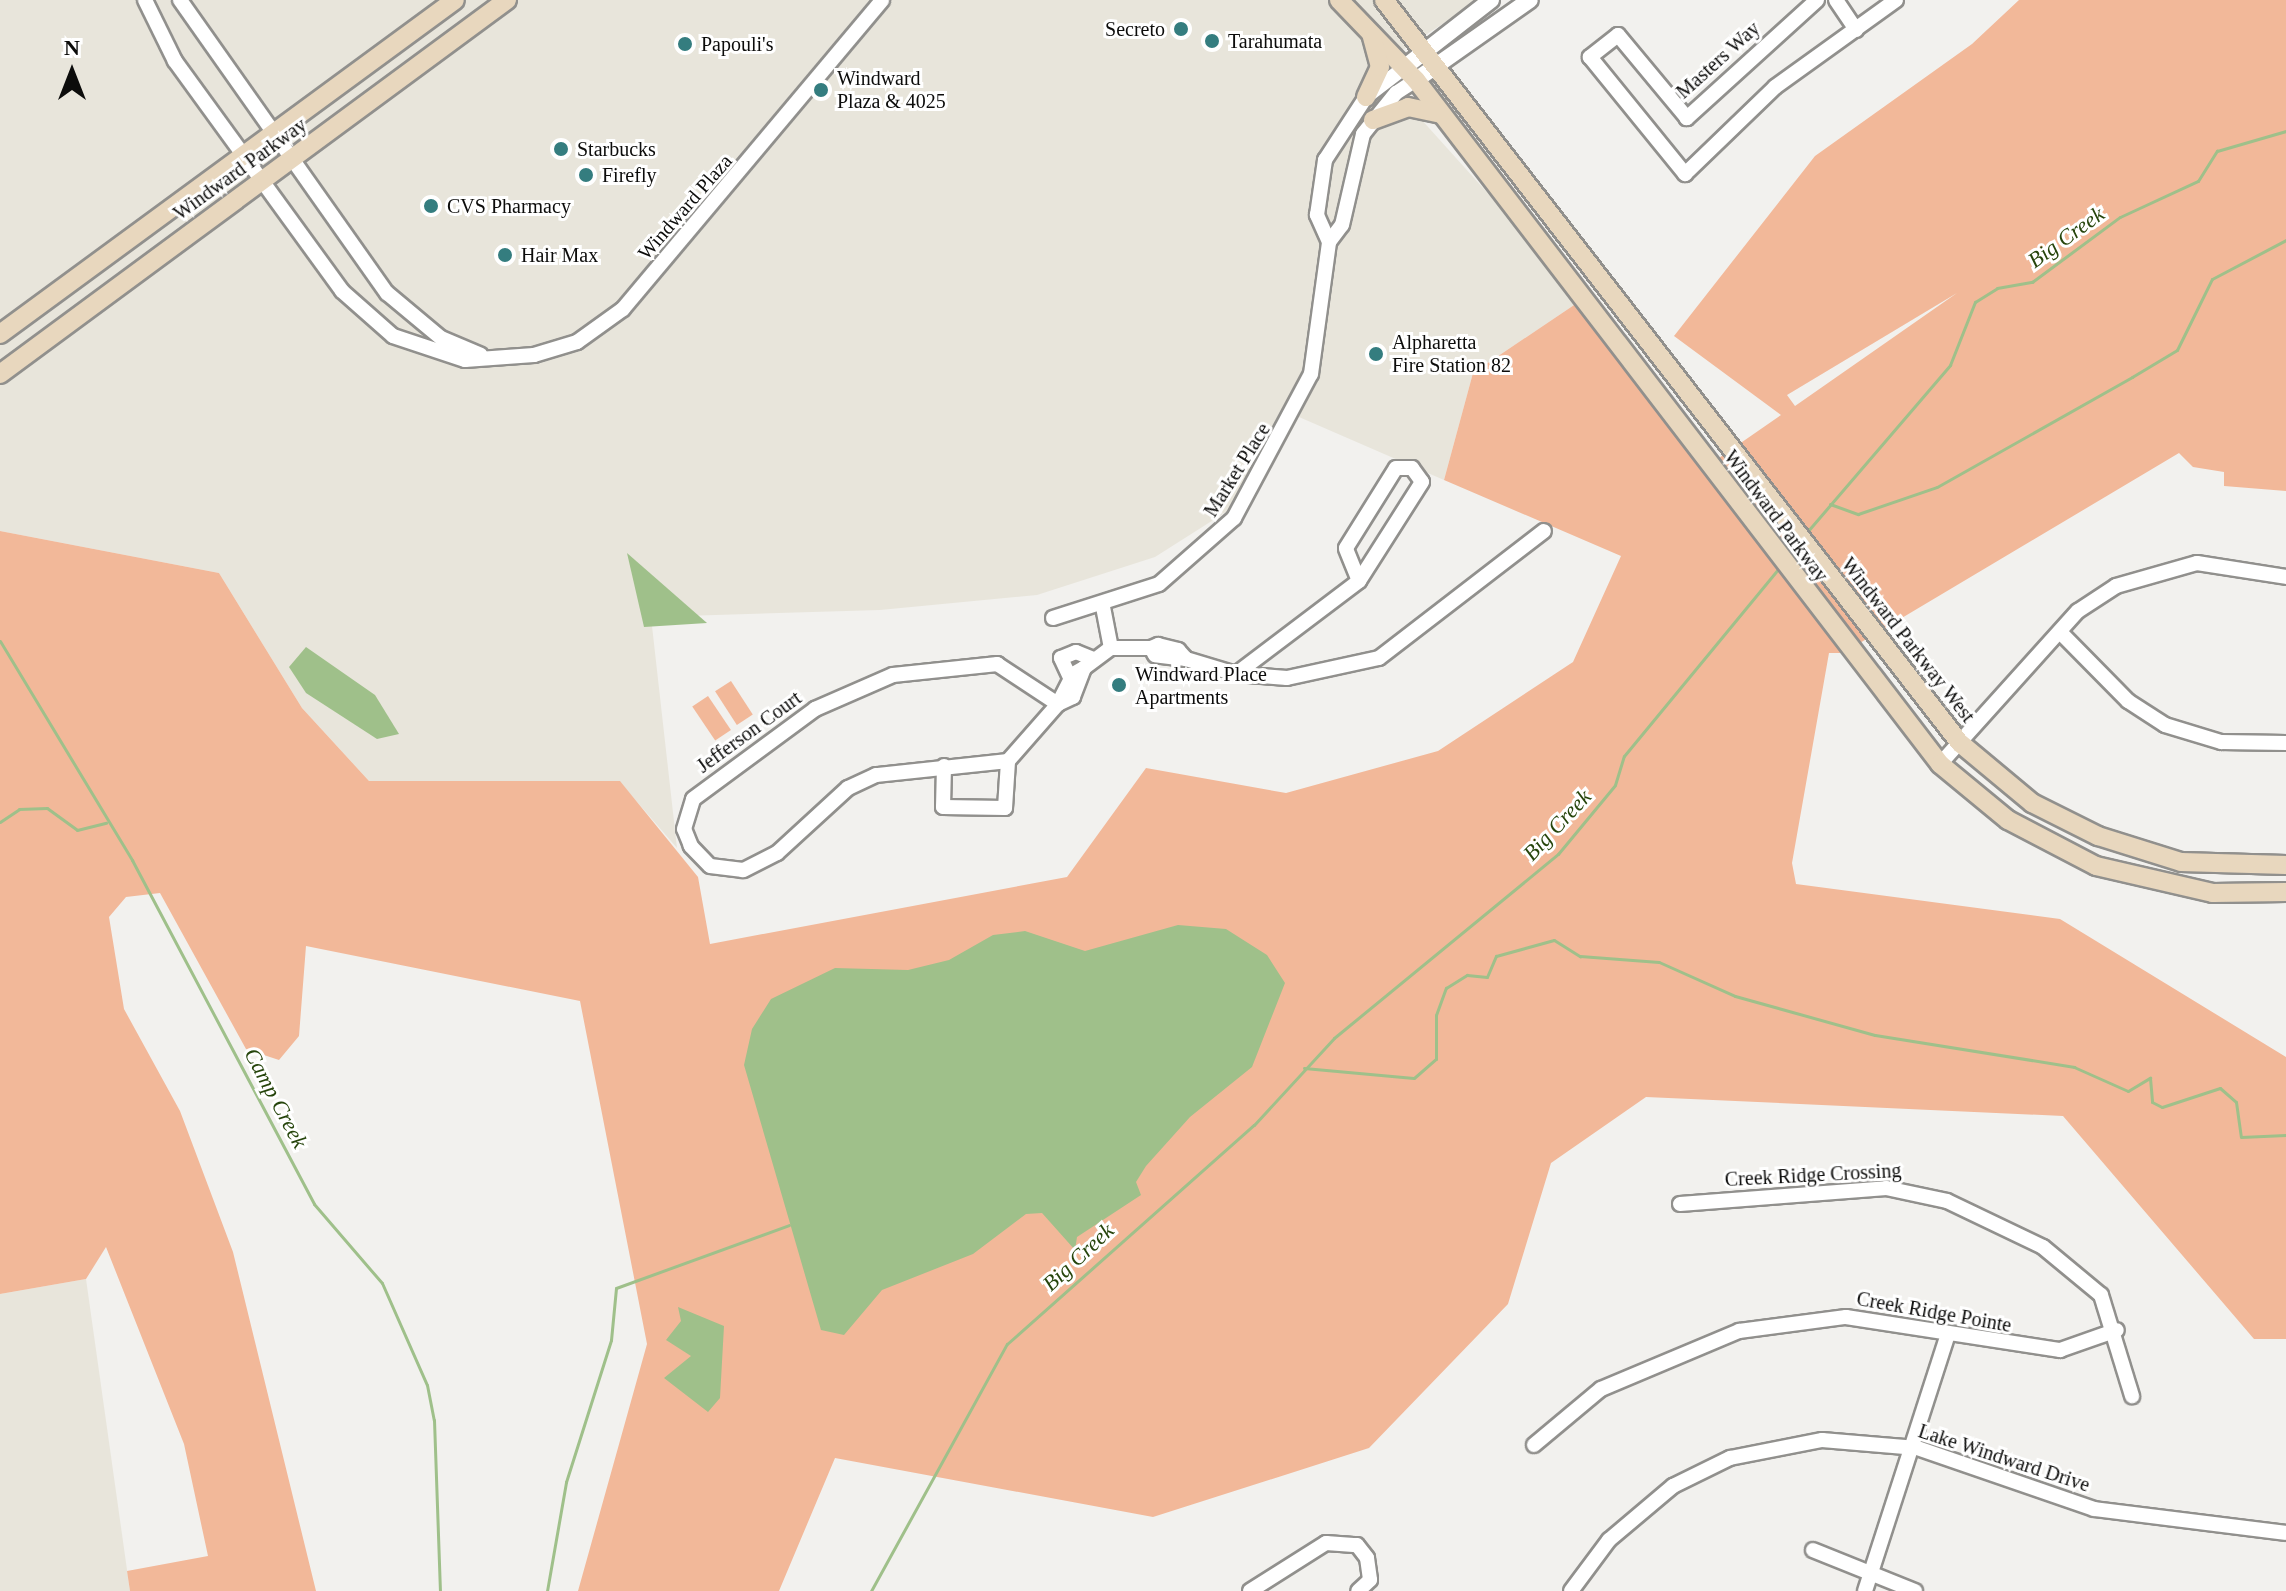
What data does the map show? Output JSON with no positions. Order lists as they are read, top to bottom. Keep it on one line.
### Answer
{"streets":{"main road":["Windward Parkway","Windward Parkway West"],"street":["Masters Way","Windward Plaza","Market Place","Jefferson Court","Creek Ridge Crossing","Creek Ridge Pointe","Lake Windward Drive"]},"crossings":[["Windward Parkway","Windward Plaza"],["Windward Parkway","Market Place"],["Windward Parkway","Windward Parkway West"],["Creek Ridge Crossing","Creek Ridge Pointe"]],"water":["Big Creek","Camp Creek"],"places":["Secreto","Tarahumata","Papouli's","Windward Plaza & 4025","Starbucks","Firefly","CVS Pharmacy","Hair Max","Alpharetta Fire Station 82","Windward Place Apartments"],"north":"top"}
